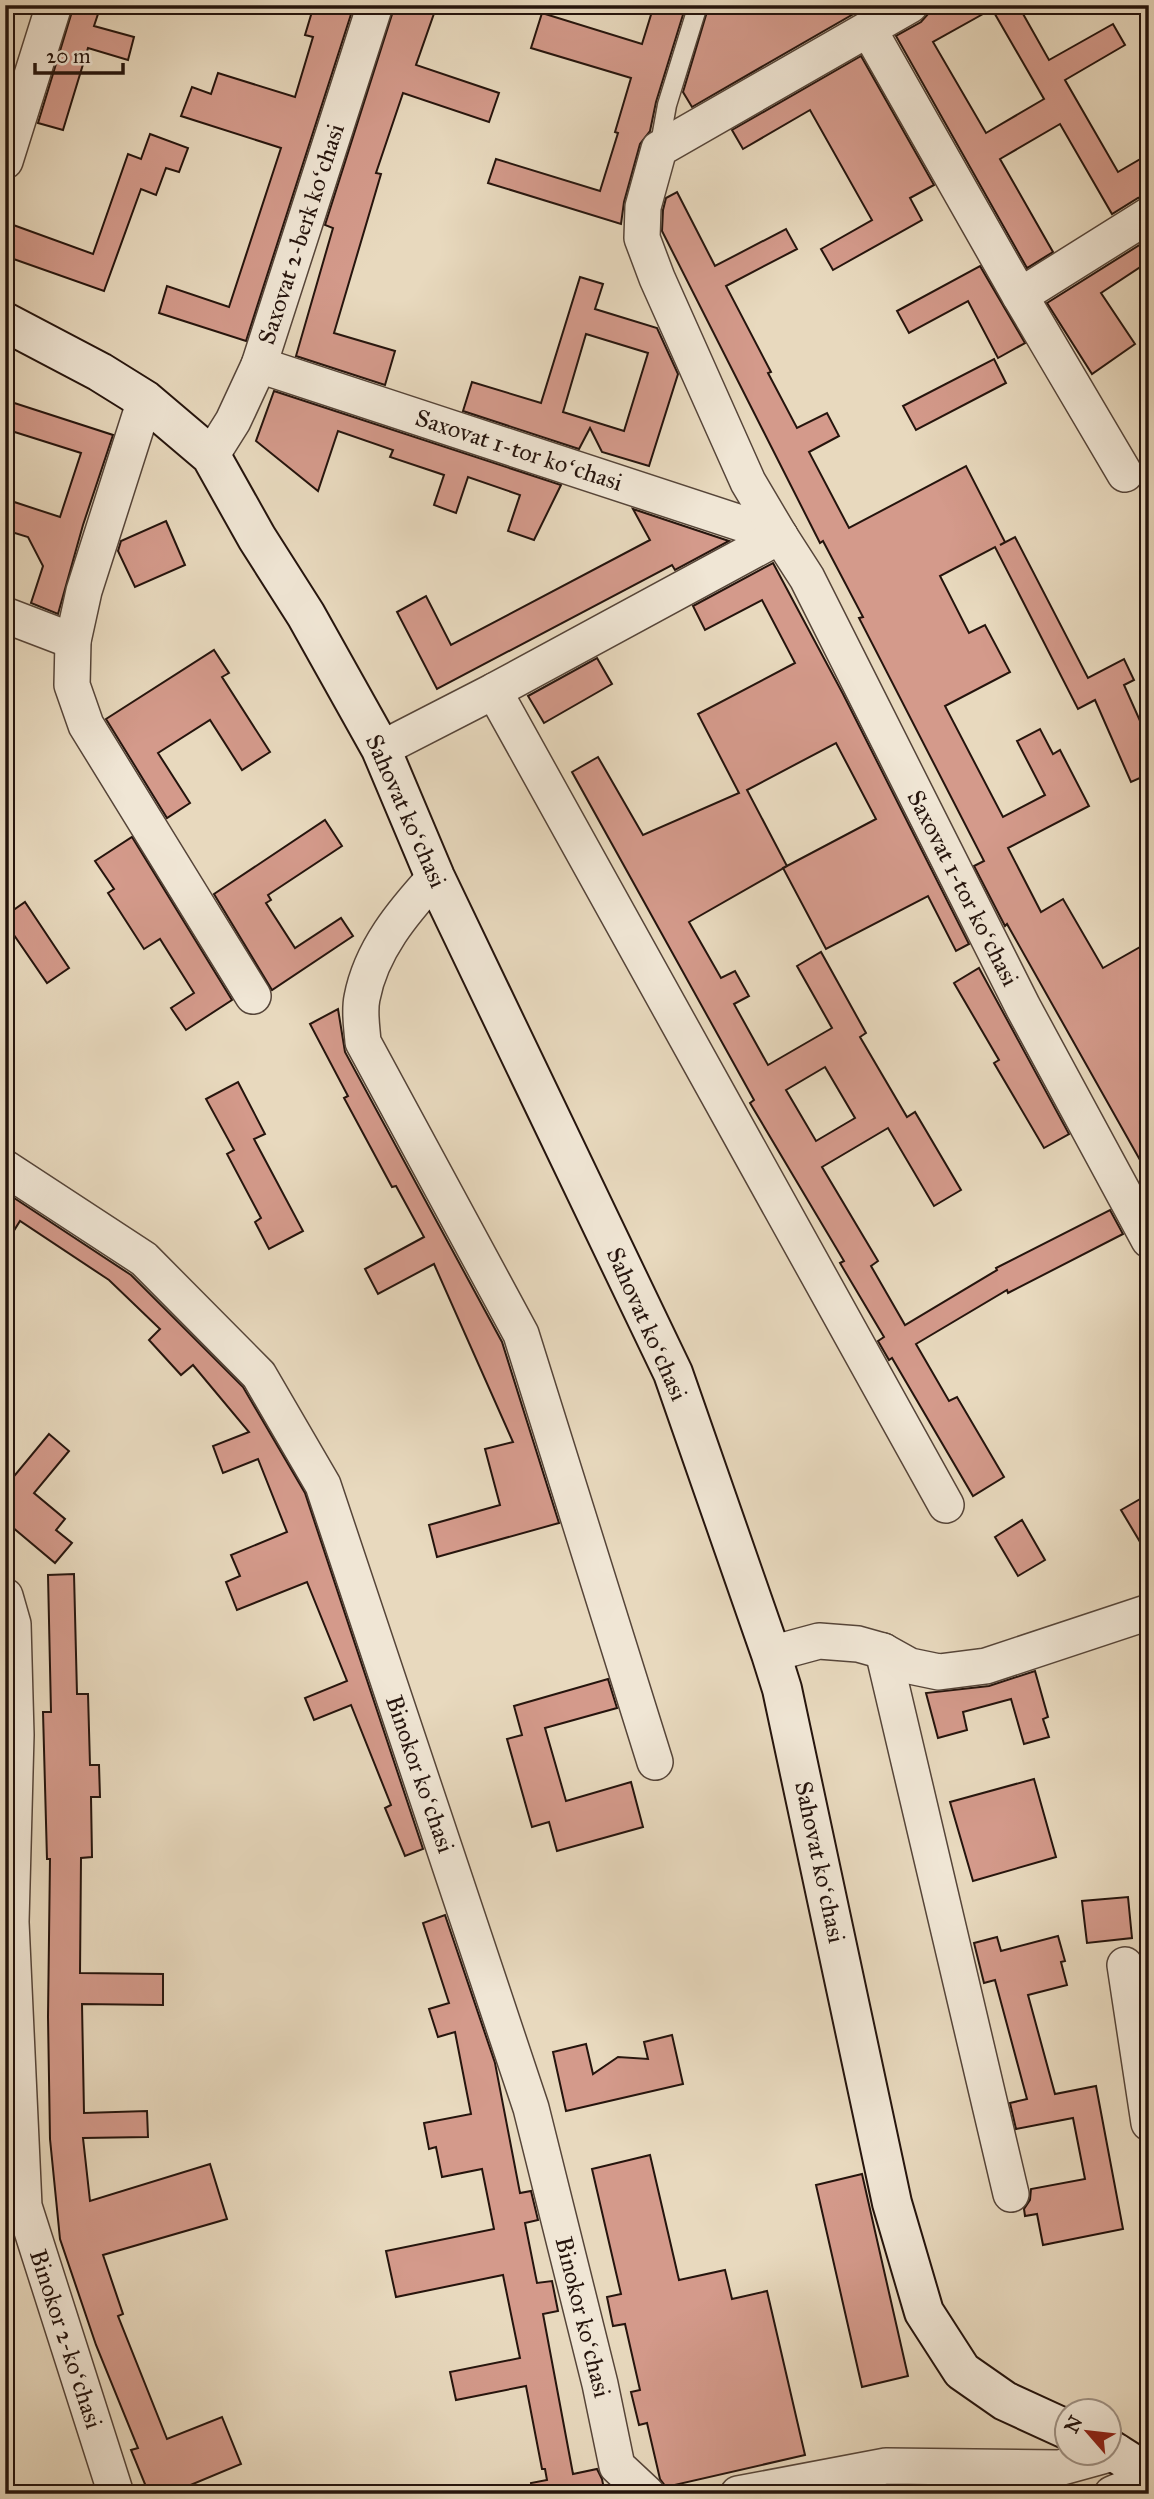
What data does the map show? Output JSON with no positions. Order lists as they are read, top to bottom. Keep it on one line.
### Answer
{"streets":{"street":["Saxovat 2-berk koʻchasi","Saxovat 1-tor koʻchasi","Sahovat koʻchasi","Binokor koʻchasi","Binokor 2-koʻchasi"]},"crossings":[["Saxovat 2-berk koʻchasi","Saxovat 1-tor koʻchasi"],["Saxovat 2-berk koʻchasi","Sahovat koʻchasi"]],"scale_bar":"20 m","north":"top left"}
